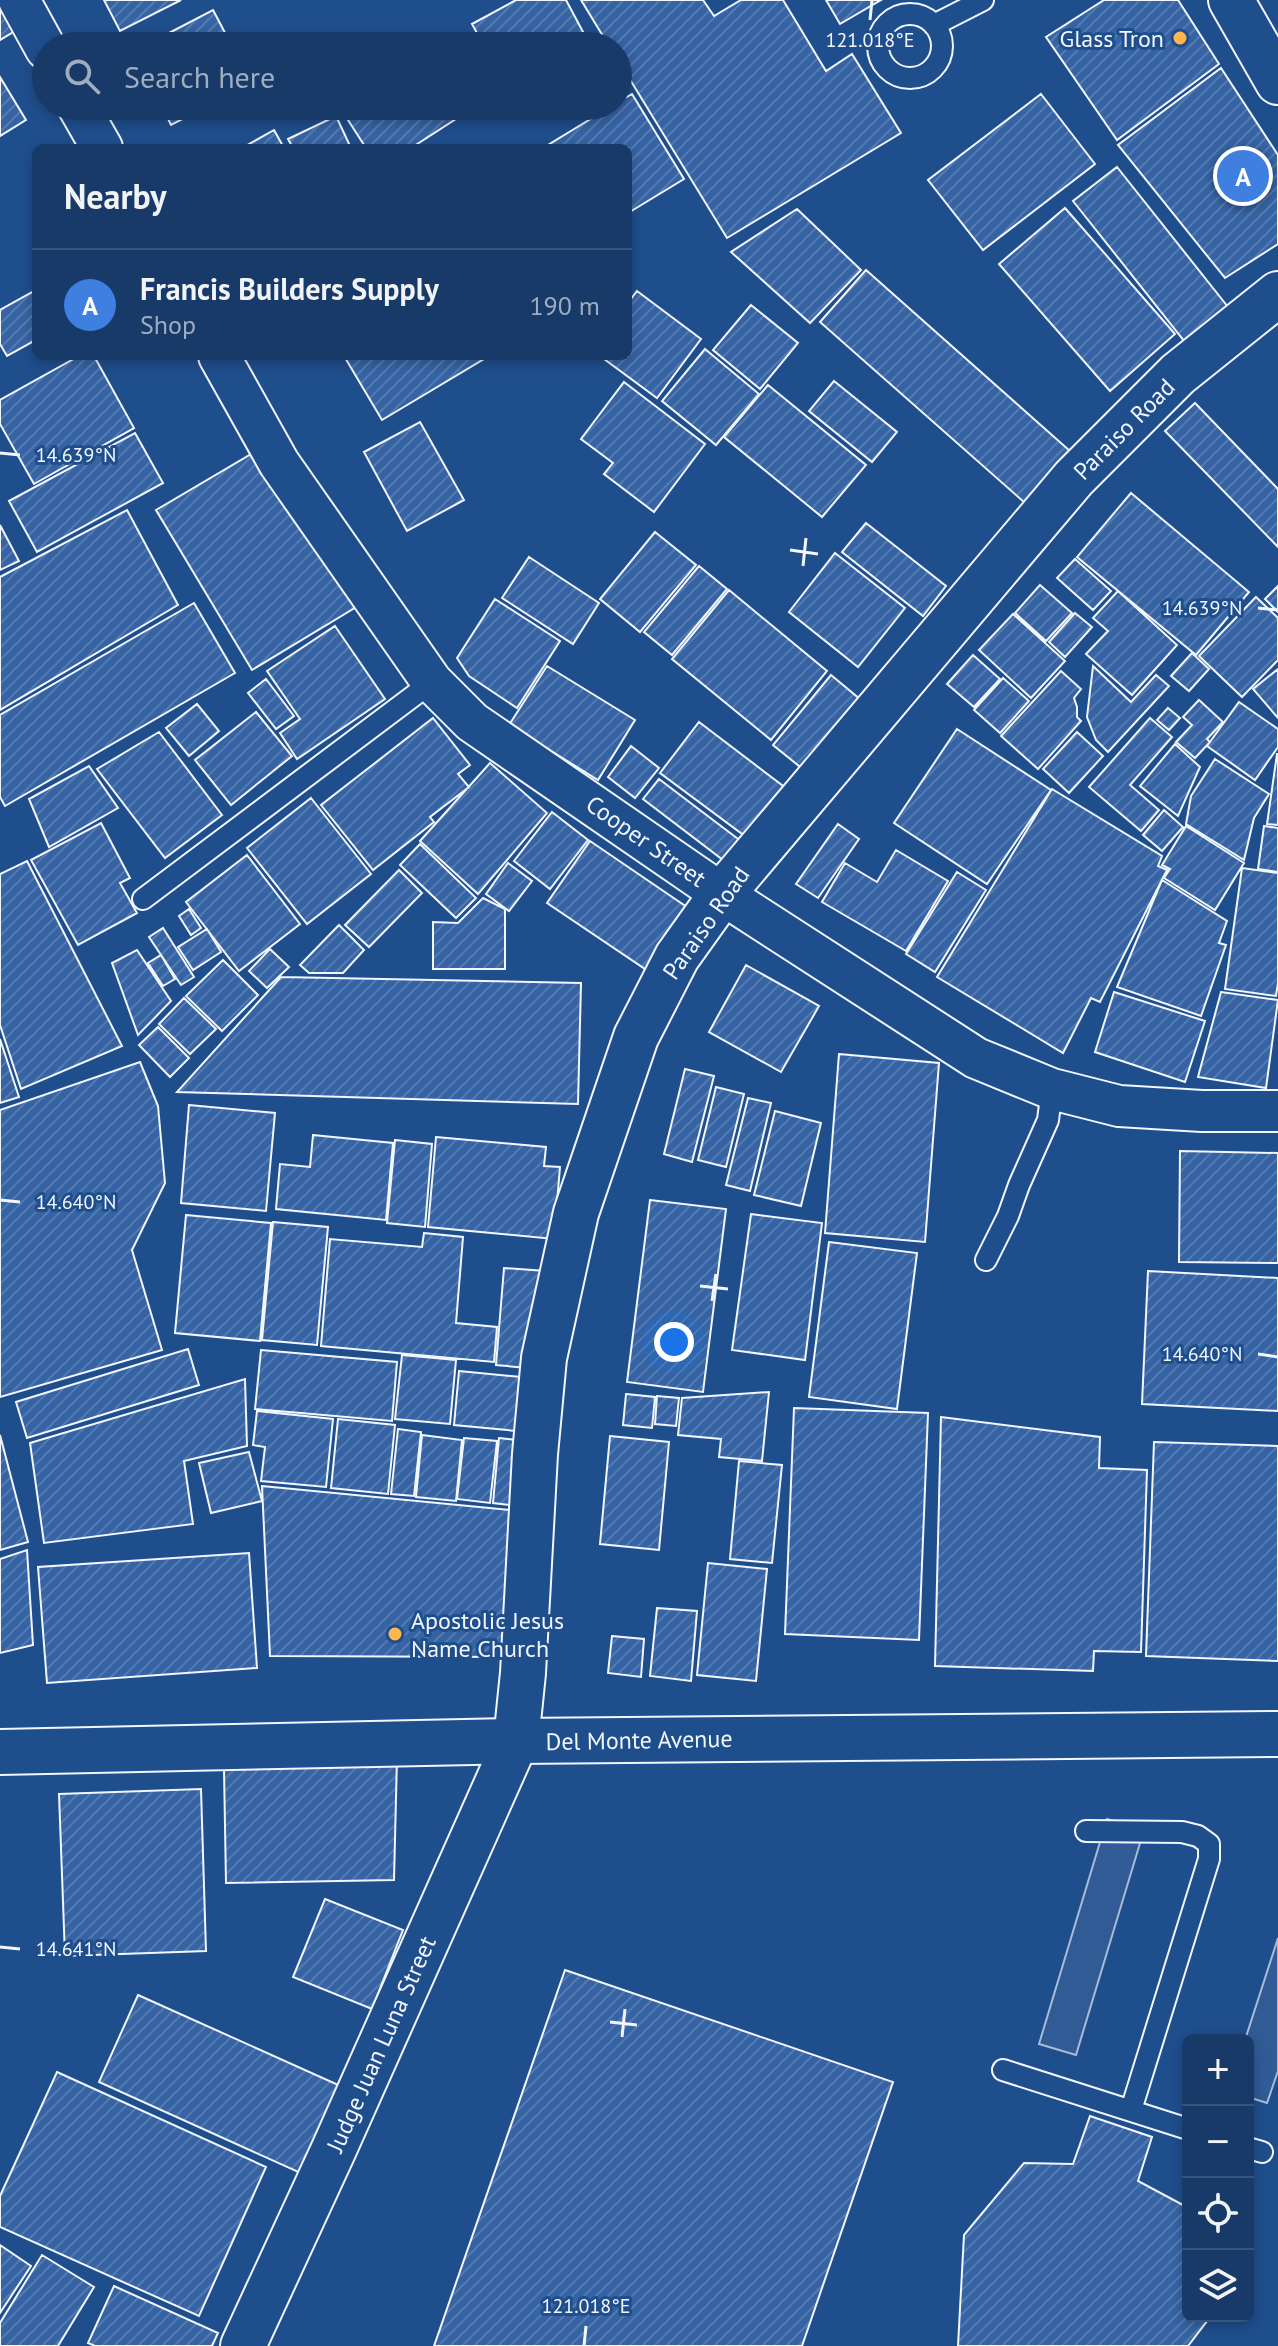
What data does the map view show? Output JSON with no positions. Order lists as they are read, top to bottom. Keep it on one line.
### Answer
{"streets":{"street":["Paraiso Road","Cooper Street","Del Monte Avenue","Judge Juan Luna Street"]},"crossings":[["Paraiso Road","Cooper Street"],["Paraiso Road","Del Monte Avenue"],["Paraiso Road","Judge Juan Luna Street"],["Del Monte Avenue","Judge Juan Luna Street"]],"places":["Glass Tron","Apostolic Jesus Name Church"],"page":{"search":"Search here","heading":"Nearby","pins":"A","list":[{"mark":"A","name":"Francis Builders Supply","note":"Shop","value":"190 m"}],"map_buttons":["+","−"]},"coordinates":["121.018°E","14.639°N","14.640°N","14.641°N"]}
